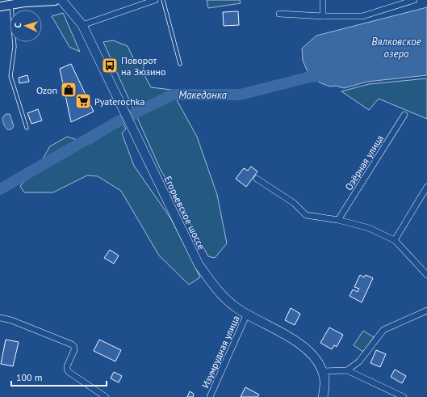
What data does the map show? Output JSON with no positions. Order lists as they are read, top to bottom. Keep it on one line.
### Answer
{"streets":{"main road":["Егорьевское шоссе"],"street":["Озёрная улица","Изумрудная улица"]},"crossings":[["Егорьевское шоссе","Изумрудная улица"]],"water":["Вялковское озеро","Македонка"],"places":{"bus stop":["Поворот на Зюзино"],"shop":["Ozon"],"supermarket":["Pyaterochka"]},"scale_bar":"100 m","north":"left"}
